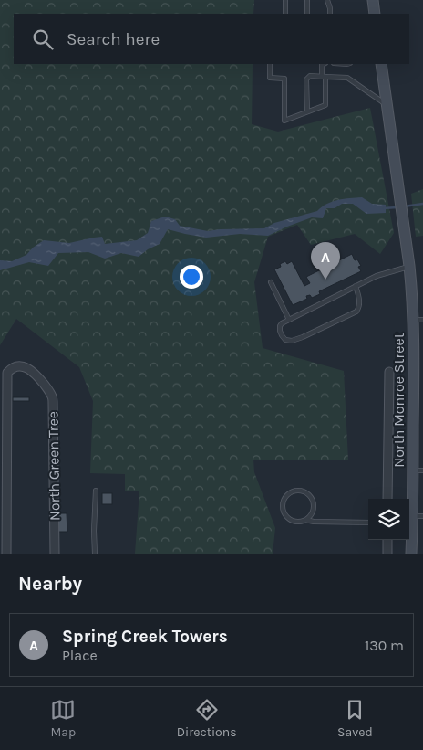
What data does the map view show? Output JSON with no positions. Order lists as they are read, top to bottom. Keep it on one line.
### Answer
{"streets":{"street":["North Monroe Street","North Green Tree"]},"page":{"search":"Search here","pins":"A","heading":"Nearby","list":[{"mark":"A","name":"Spring Creek Towers","note":"Place","value":"130 m"}],"nav":["Map","Directions","Saved"]}}
